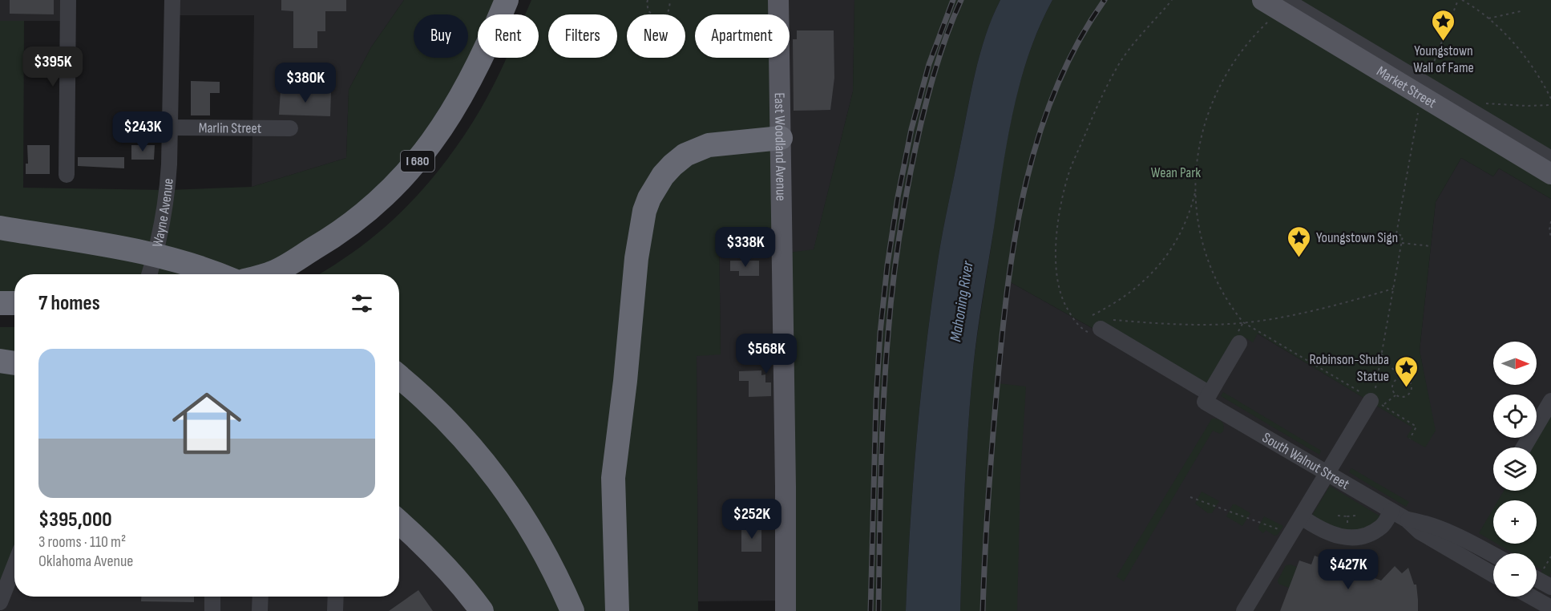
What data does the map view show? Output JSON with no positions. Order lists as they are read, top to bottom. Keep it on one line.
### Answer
{"streets":{"highway":["I 680"],"main road":["Market Street","East Woodland Avenue"],"street":["Marlin Street","Wayne Avenue","South Walnut Street"]},"crossings":[["Marlin Street","Wayne Avenue"]],"water":["Mahoning River"],"parks":["Wean Park"],"places":{"place":["Youngstown Wall of Fame","Youngstown Sign","Robinson-Shuba Statue"]},"north":"right","page":{"chip":["Buy","Rent","Filters","New","Apartment"],"price":["$395K","$380K","$243K","$338K","$568K","$252K","$427K"],"heading":"7 homes","list":[{"name":"$395,000","note":"3 rooms · 110 m² · Oklahoma Avenue"}],"map_buttons":["+","−"]}}
